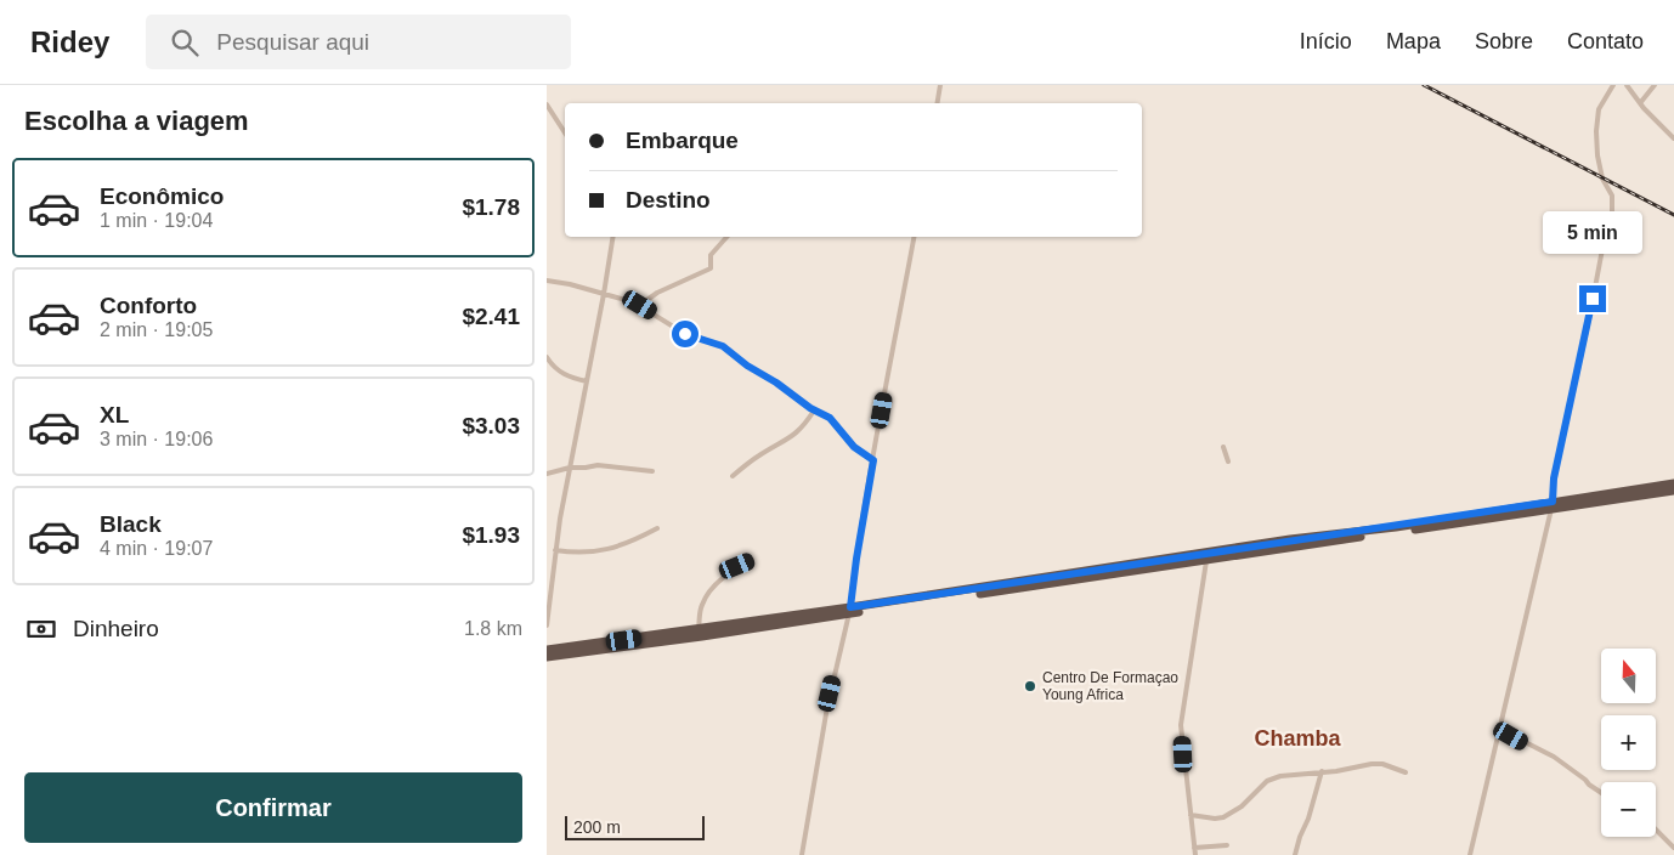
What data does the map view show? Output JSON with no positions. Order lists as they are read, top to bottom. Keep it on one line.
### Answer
{"districts":["Chamba"],"places":["Centro De Formaçao Young Africa"],"scale_bar":"200 m","north":"top","page":{"header":"Ridey","search":"Pesquisar aqui","nav":["Início","Mapa","Sobre","Contato"],"heading":"Escolha a viagem","banner":["Embarque","Destino"],"list":[{"name":"Econômico","note":"1 min · 19:04","value":"$1.78"},{"name":"Conforto","note":"2 min · 19:05","value":"$2.41"},{"name":"XL","note":"3 min · 19:06","value":"$3.03"},{"name":"Black","note":"4 min · 19:07","value":"$1.93"}],"bubble":"5 min","pay":["Dinheiro","1.8 km"],"map_buttons":["+","−"],"buttons":"Confirmar","scale":"200 m"}}
